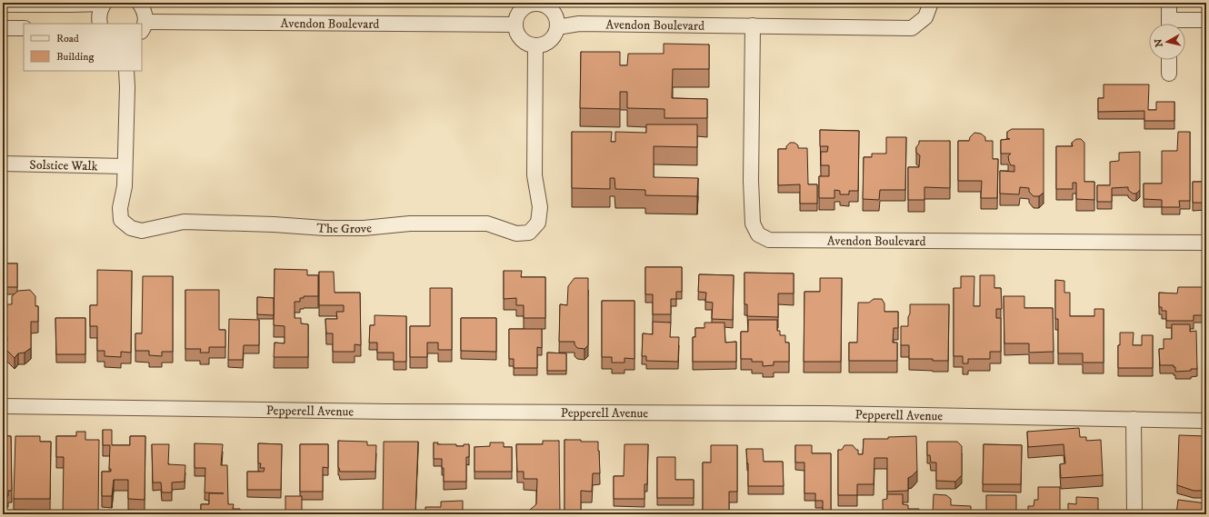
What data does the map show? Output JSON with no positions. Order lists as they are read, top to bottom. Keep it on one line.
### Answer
{"streets":{"street":["Avendon Boulevard","Solstice Walk","The Grove","Pepperell Avenue"]},"crossings":[["Avendon Boulevard","The Grove"],["Solstice Walk","The Grove"]],"legend":["Road","Building"],"north":"left"}
